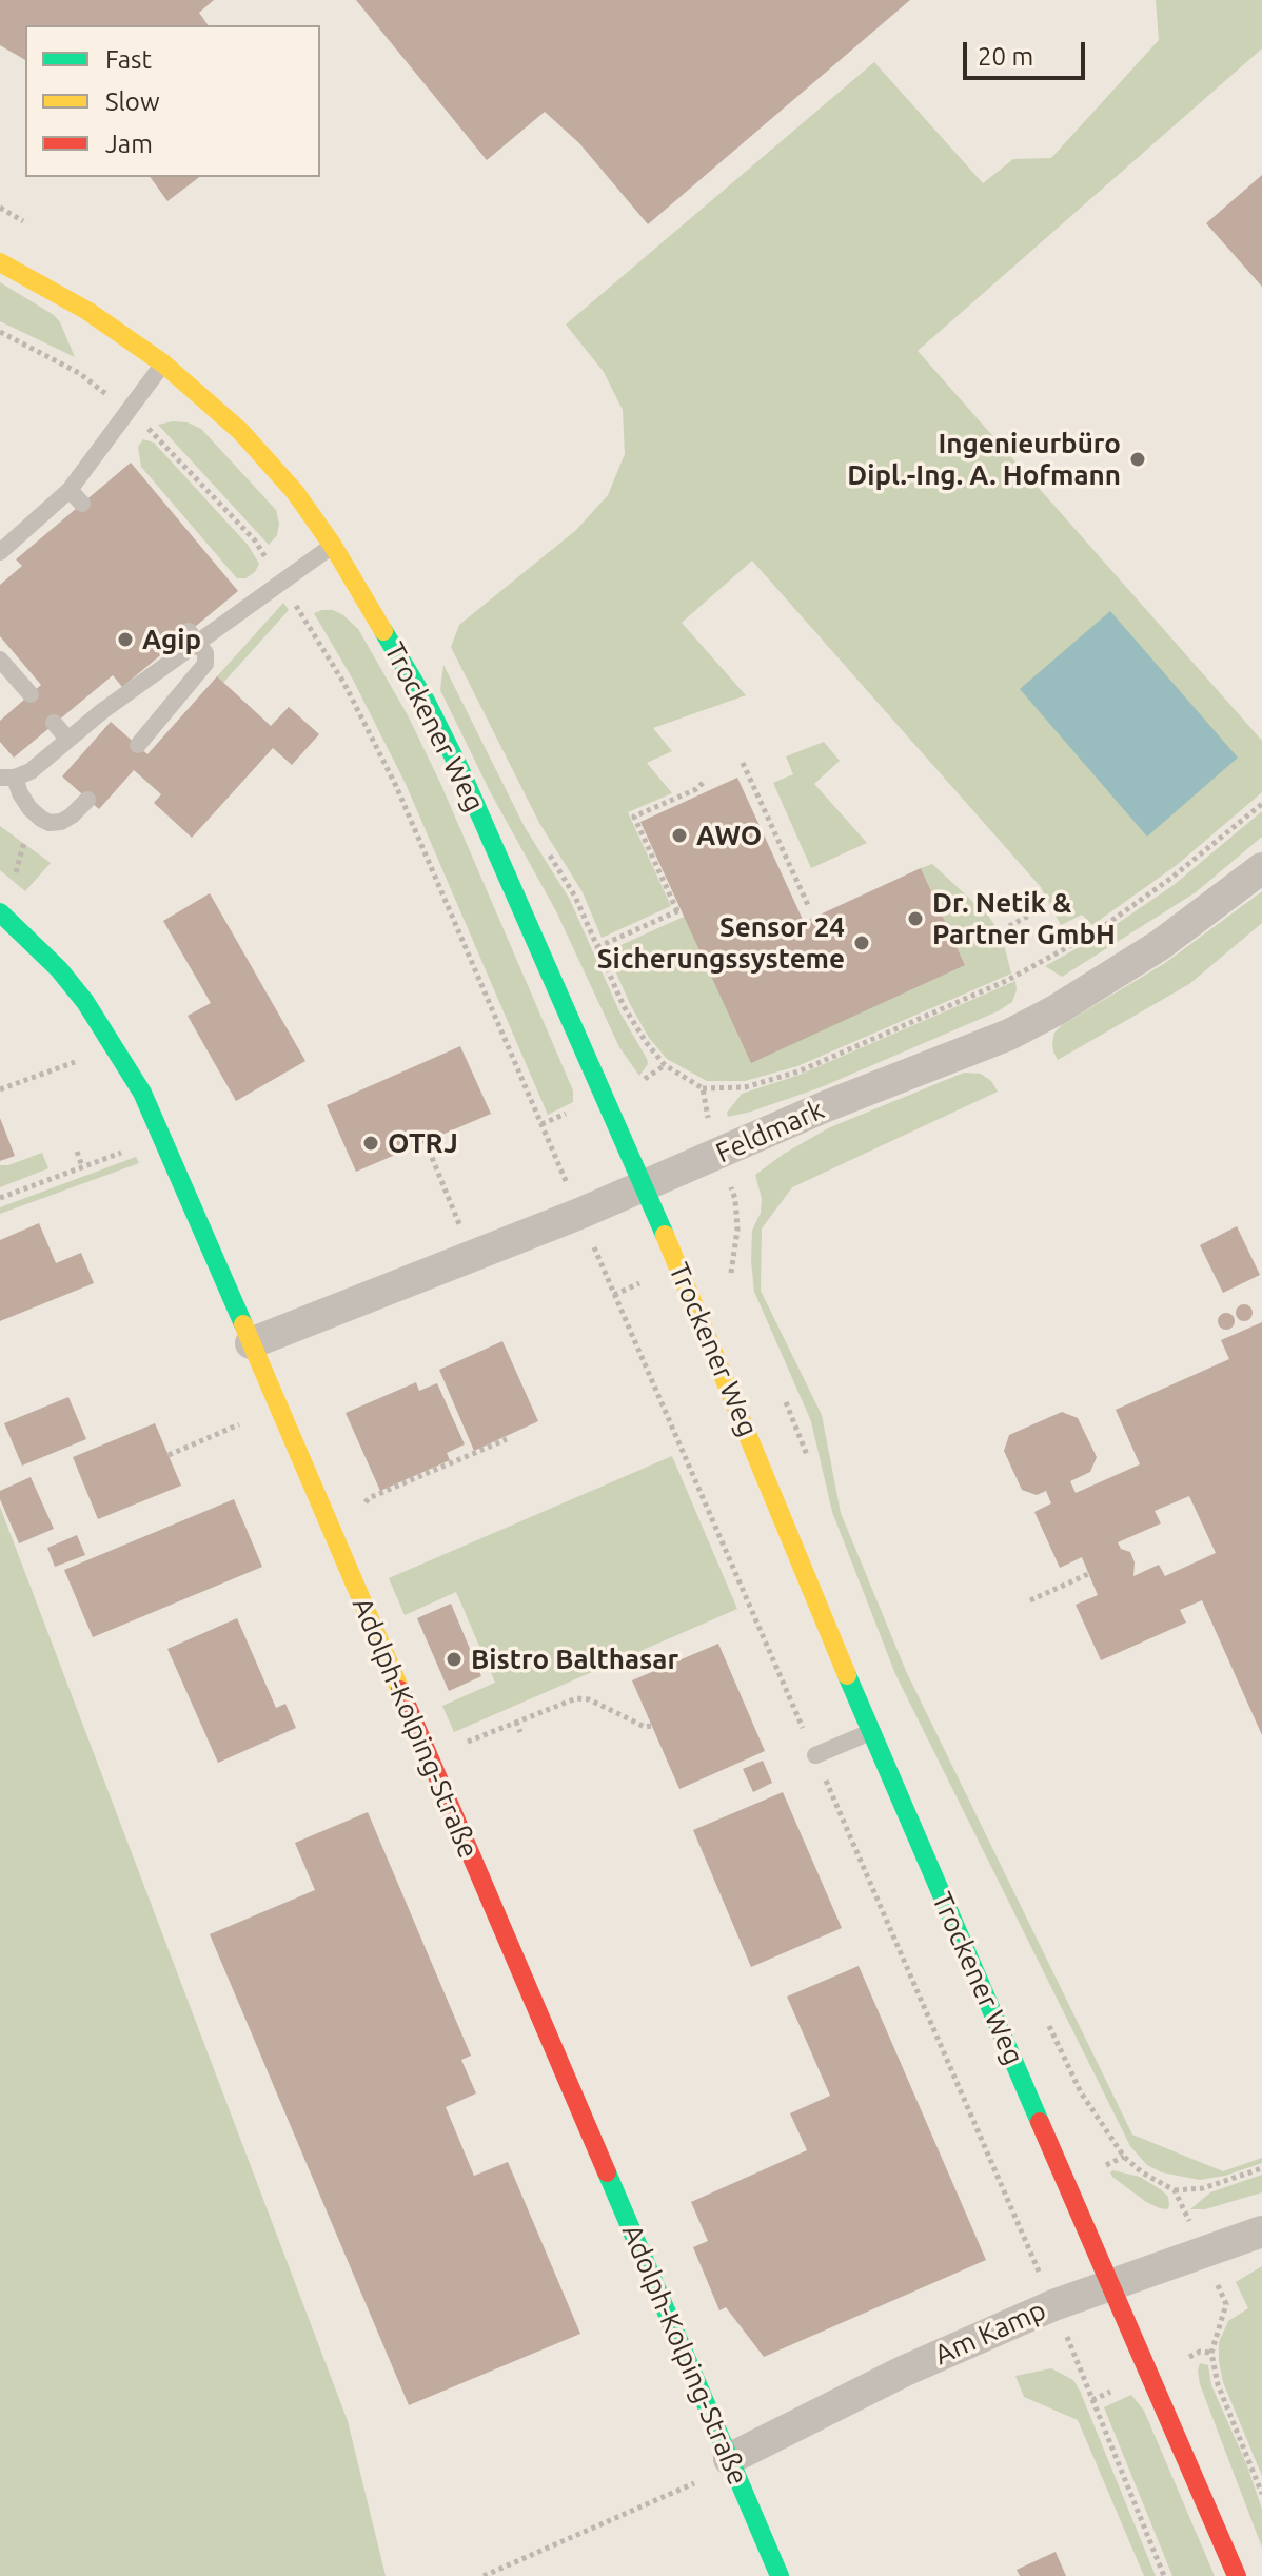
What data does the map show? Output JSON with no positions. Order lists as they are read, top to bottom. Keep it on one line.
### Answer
{"streets":{"street":["Trockener Weg","Feldmark","Adolph-Kolping-Straße","Am Kamp"]},"crossings":[["Trockener Weg","Feldmark"],["Trockener Weg","Am Kamp"],["Feldmark","Adolph-Kolping-Straße"],["Adolph-Kolping-Straße","Am Kamp"]],"places":["Ingenieurbüro Dipl.-Ing. A. Hofmann","Agip","AWO","Dr. Netik & Partner GmbH","Sensor 24 Sicherungssysteme","OTRJ","Bistro Balthasar"],"legend":["Fast","Slow","Jam"],"scale_bar":"20 m"}
